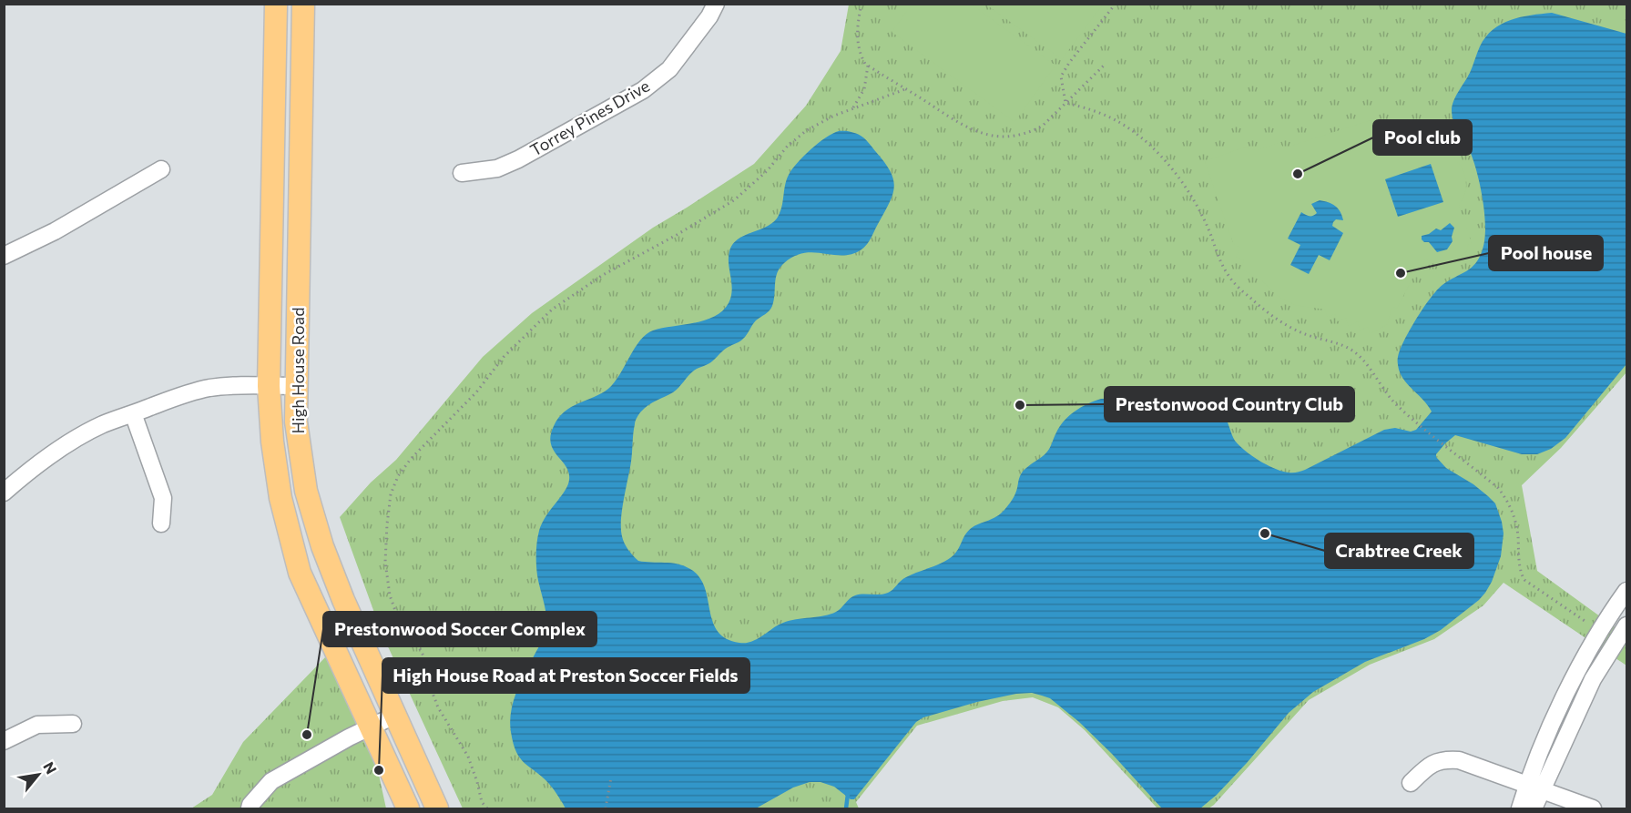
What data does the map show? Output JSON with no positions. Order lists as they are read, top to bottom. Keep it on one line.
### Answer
{"streets":{"main road":["High House Road"],"street":["Torrey Pines Drive"]},"places":["Pool club","Pool house","Prestonwood Country Club","Crabtree Creek","Prestonwood Soccer Complex","High House Road at Preston Soccer Fields"],"north":"top right"}
